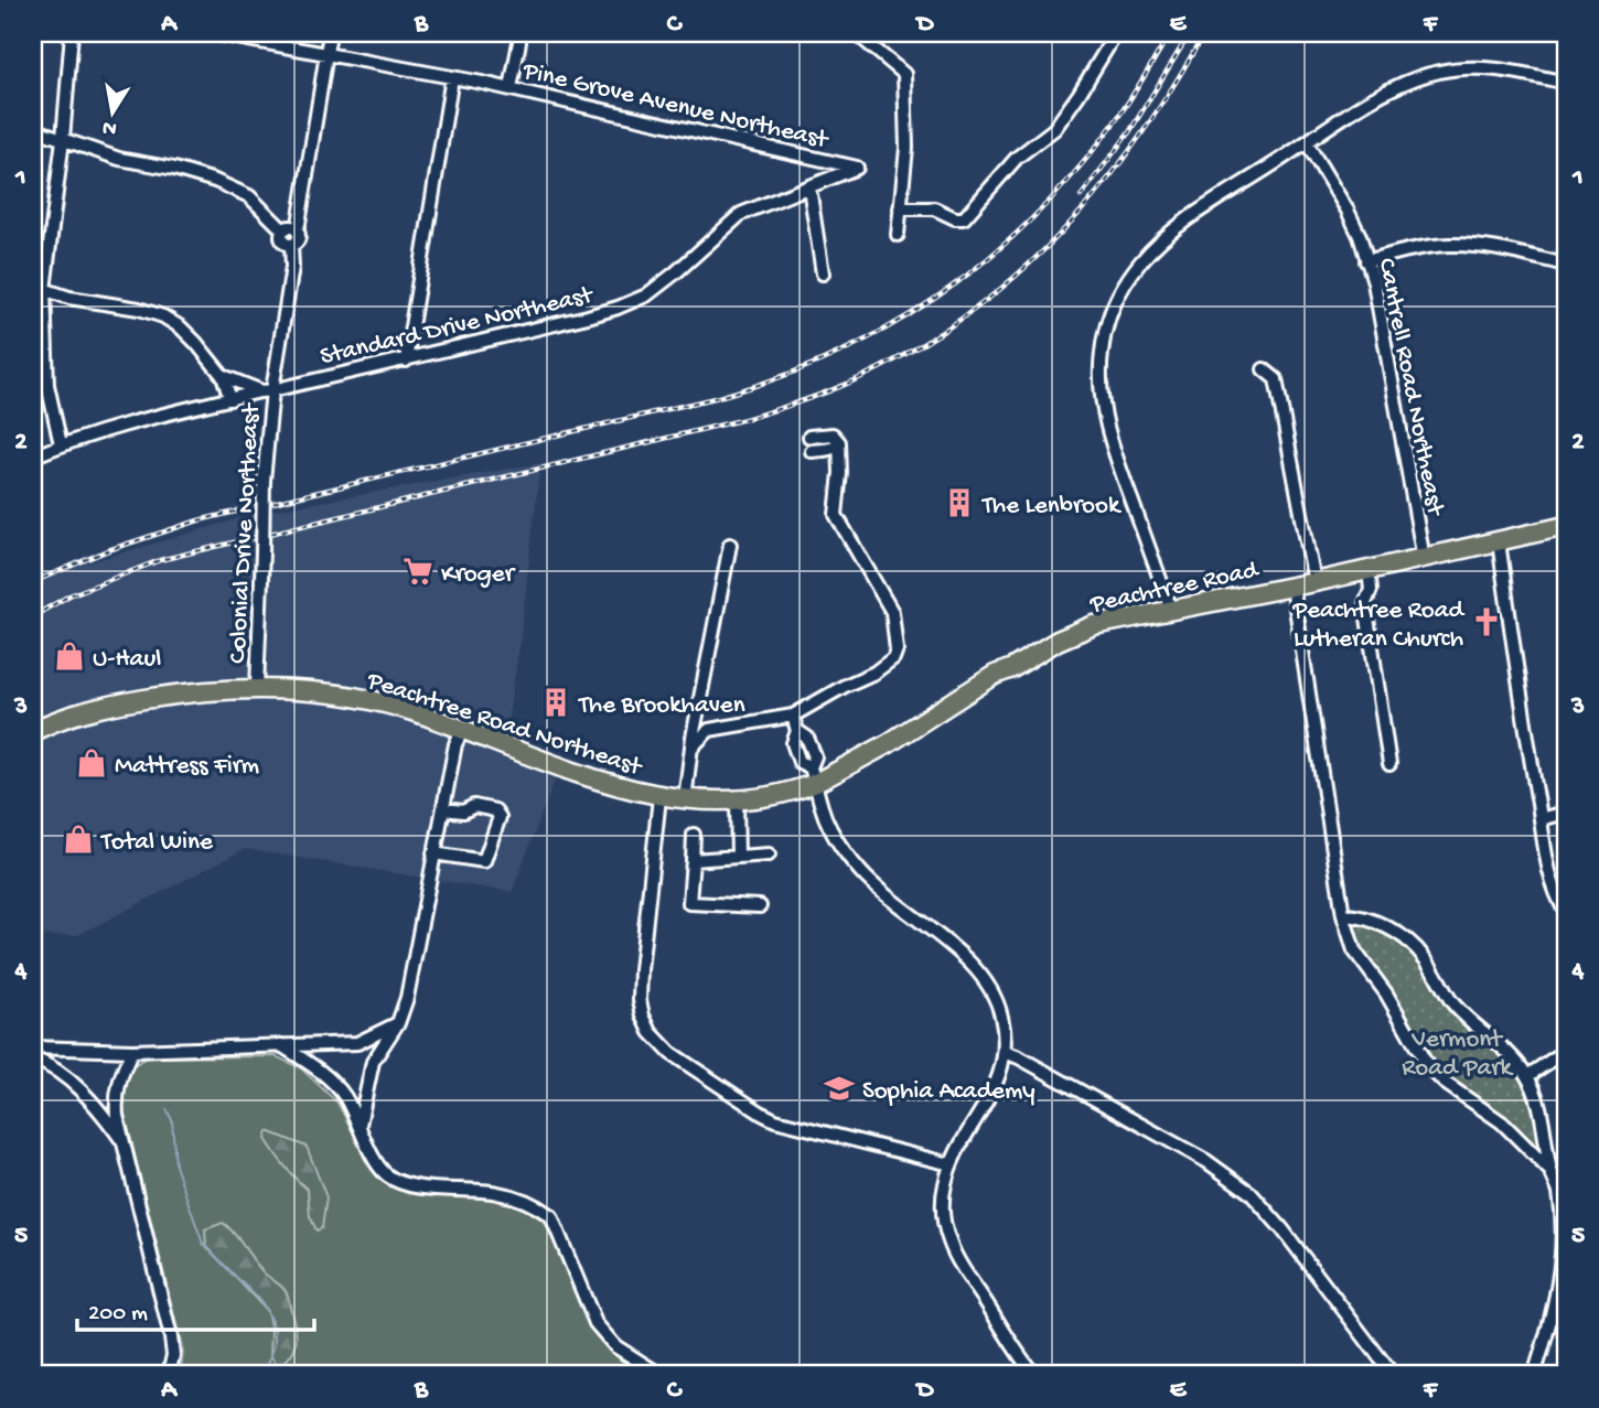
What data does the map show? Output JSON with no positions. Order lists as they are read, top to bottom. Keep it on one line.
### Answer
{"streets":{"highway":["Peachtree Road","Peachtree Road Northeast"],"street":["Pine Grove Avenue Northeast","Standard Drive Northeast","Cantrell Road Northeast","Colonial Drive Northeast"]},"crossings":[["Pine Grove Avenue Northeast","Standard Drive Northeast"],["Standard Drive Northeast","Colonial Drive Northeast"],["Cantrell Road Northeast","Peachtree Road"],["Colonial Drive Northeast","Peachtree Road Northeast"],["Peachtree Road","Peachtree Road Northeast"]],"parks":["Vermont Road Park"],"places":{"building":["The Lenbrook","The Brookhaven"],"supermarket":["Kroger"],"church":["Peachtree Road Lutheran Church"],"shop":["U-Haul","Mattress Firm","Total Wine"],"school or university":["Sophia Academy"]},"scale_bar":"200 m","north":"bottom","grid":{"columns":["A","B","C","D","E","F"],"rows":["1","2","3","4","5"]}}
